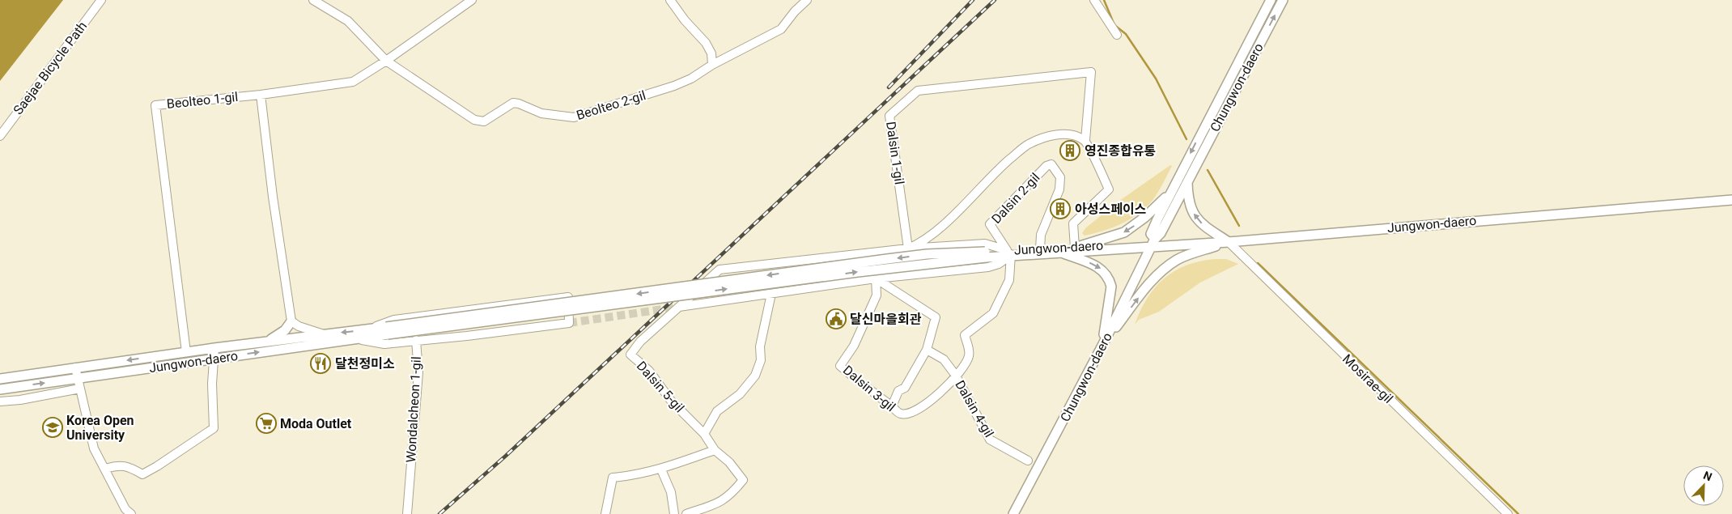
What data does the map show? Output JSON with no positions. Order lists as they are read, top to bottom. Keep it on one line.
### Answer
{"streets":{"street":["Saejae Bicycle Path","Chungwon-daero","Beolteo 1-gil","Beolteo 2-gil","Dalsin 1-gil","Dalsin 2-gil","Jungwon-daero","Mosirae-gil","Dalsin 5-gil","Dalsin 3-gil","Dalsin 4-gil","Wondalcheon 1-gil"]},"crossings":[["Chungwon-daero","Jungwon-daero"],["Beolteo 1-gil","Beolteo 2-gil"],["Beolteo 1-gil","Jungwon-daero"],["Dalsin 2-gil","Jungwon-daero"],["Dalsin 2-gil","Dalsin 3-gil"],["Jungwon-daero","Mosirae-gil"],["Jungwon-daero","Dalsin 3-gil"],["Jungwon-daero","Wondalcheon 1-gil"],["Dalsin 3-gil","Dalsin 4-gil"]],"places":{"building":["영진종합유통","아성스페이스"],"public building":["달신마을회관"],"restaurant":["달천정미소"],"supermarket":["Moda Outlet"],"school or university":["Korea Open University"]},"north":"top right"}
